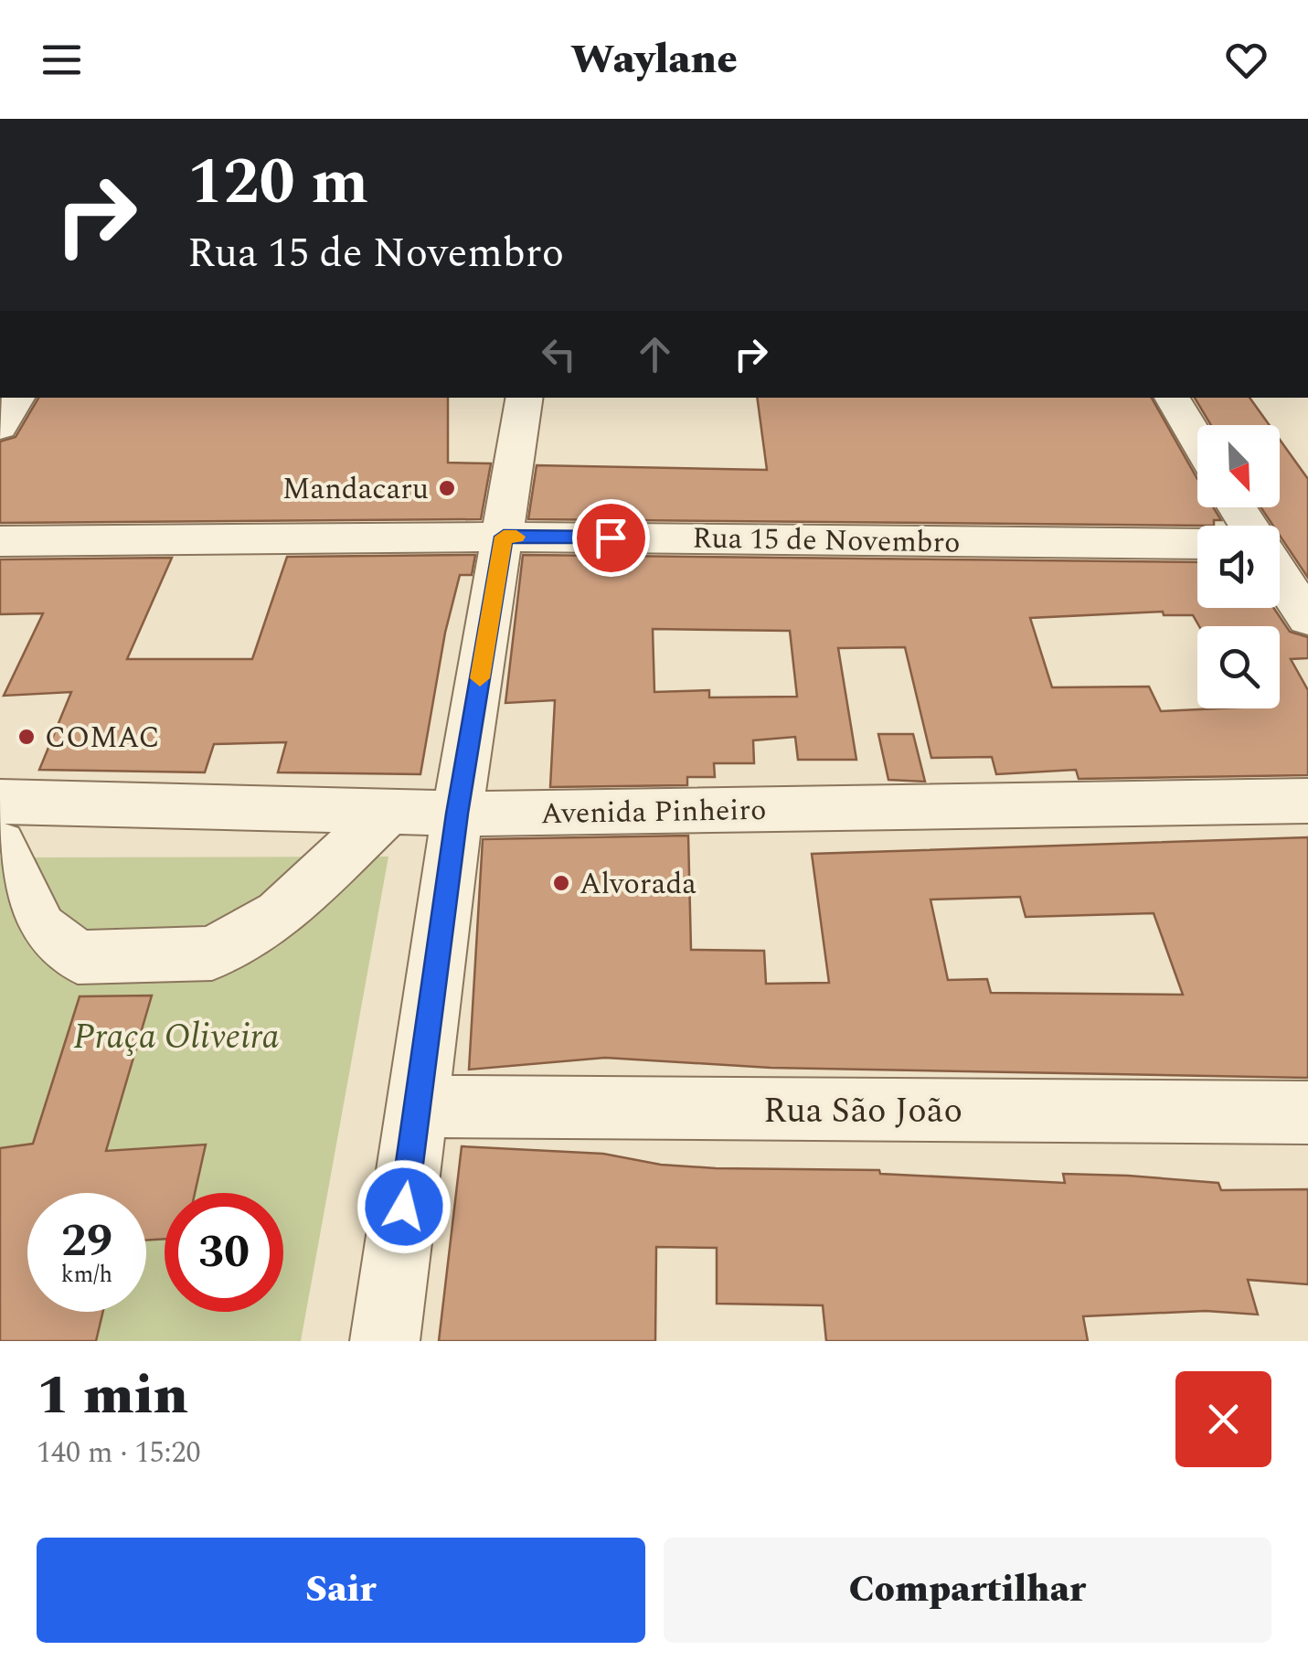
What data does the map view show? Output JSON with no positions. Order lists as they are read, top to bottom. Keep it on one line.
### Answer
{"streets":{"street":["Rua 15 de Novembro","Avenida Pinheiro","Rua São João"]},"parks":["Praça Oliveira"],"places":["Mandacaru","COMAC","Alvorada"],"north":"bottom right","page":{"header":"Waylane","turn":["120 m","Rua 15 de Novembro"],"speed":"29 km/h","limit":"30","heading":["1 min","140 m · 15:20"],"buttons":["Sair","Compartilhar"]}}
